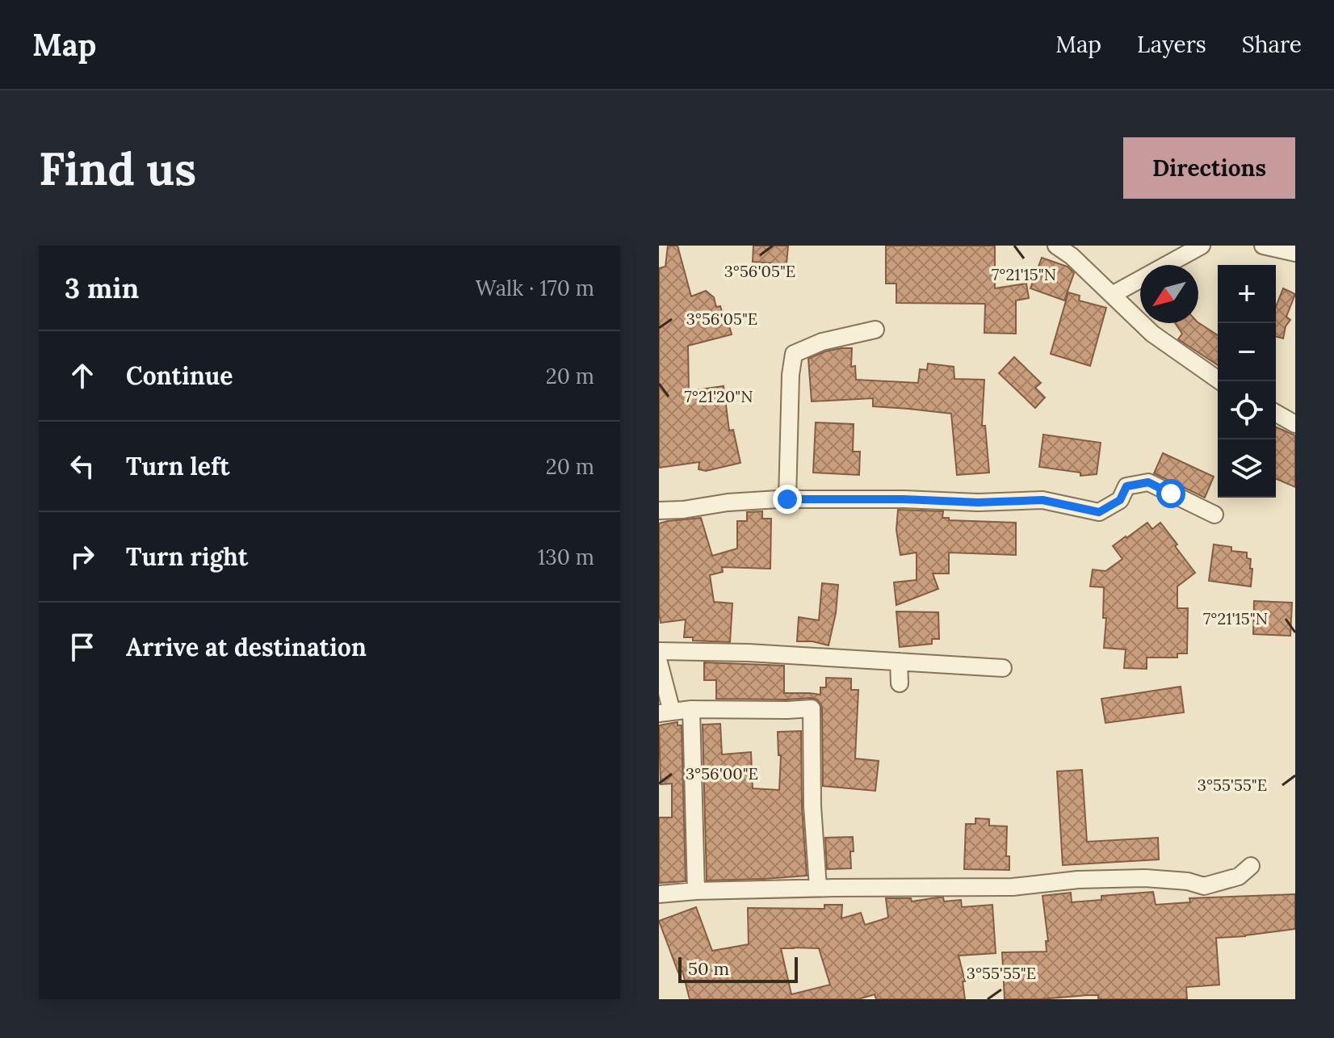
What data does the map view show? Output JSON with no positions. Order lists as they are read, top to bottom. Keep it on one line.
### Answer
{"scale_bar":"50 m","north":"bottom left","page":{"header":"Map","nav":["Map","Layers","Share"],"buttons":"Directions","title":"Find us","heading":["3 min","Walk · 170 m"],"map_buttons":["+","−"],"list":[["Continue","20 m"],["Turn left","20 m"],["Turn right","130 m"],"Arrive at destination"],"scale":"50 m"},"coordinates":["3°56'05\"E","7°21'15\"N","7°21'20\"N","3°56'00\"E","3°55'55\"E"]}
